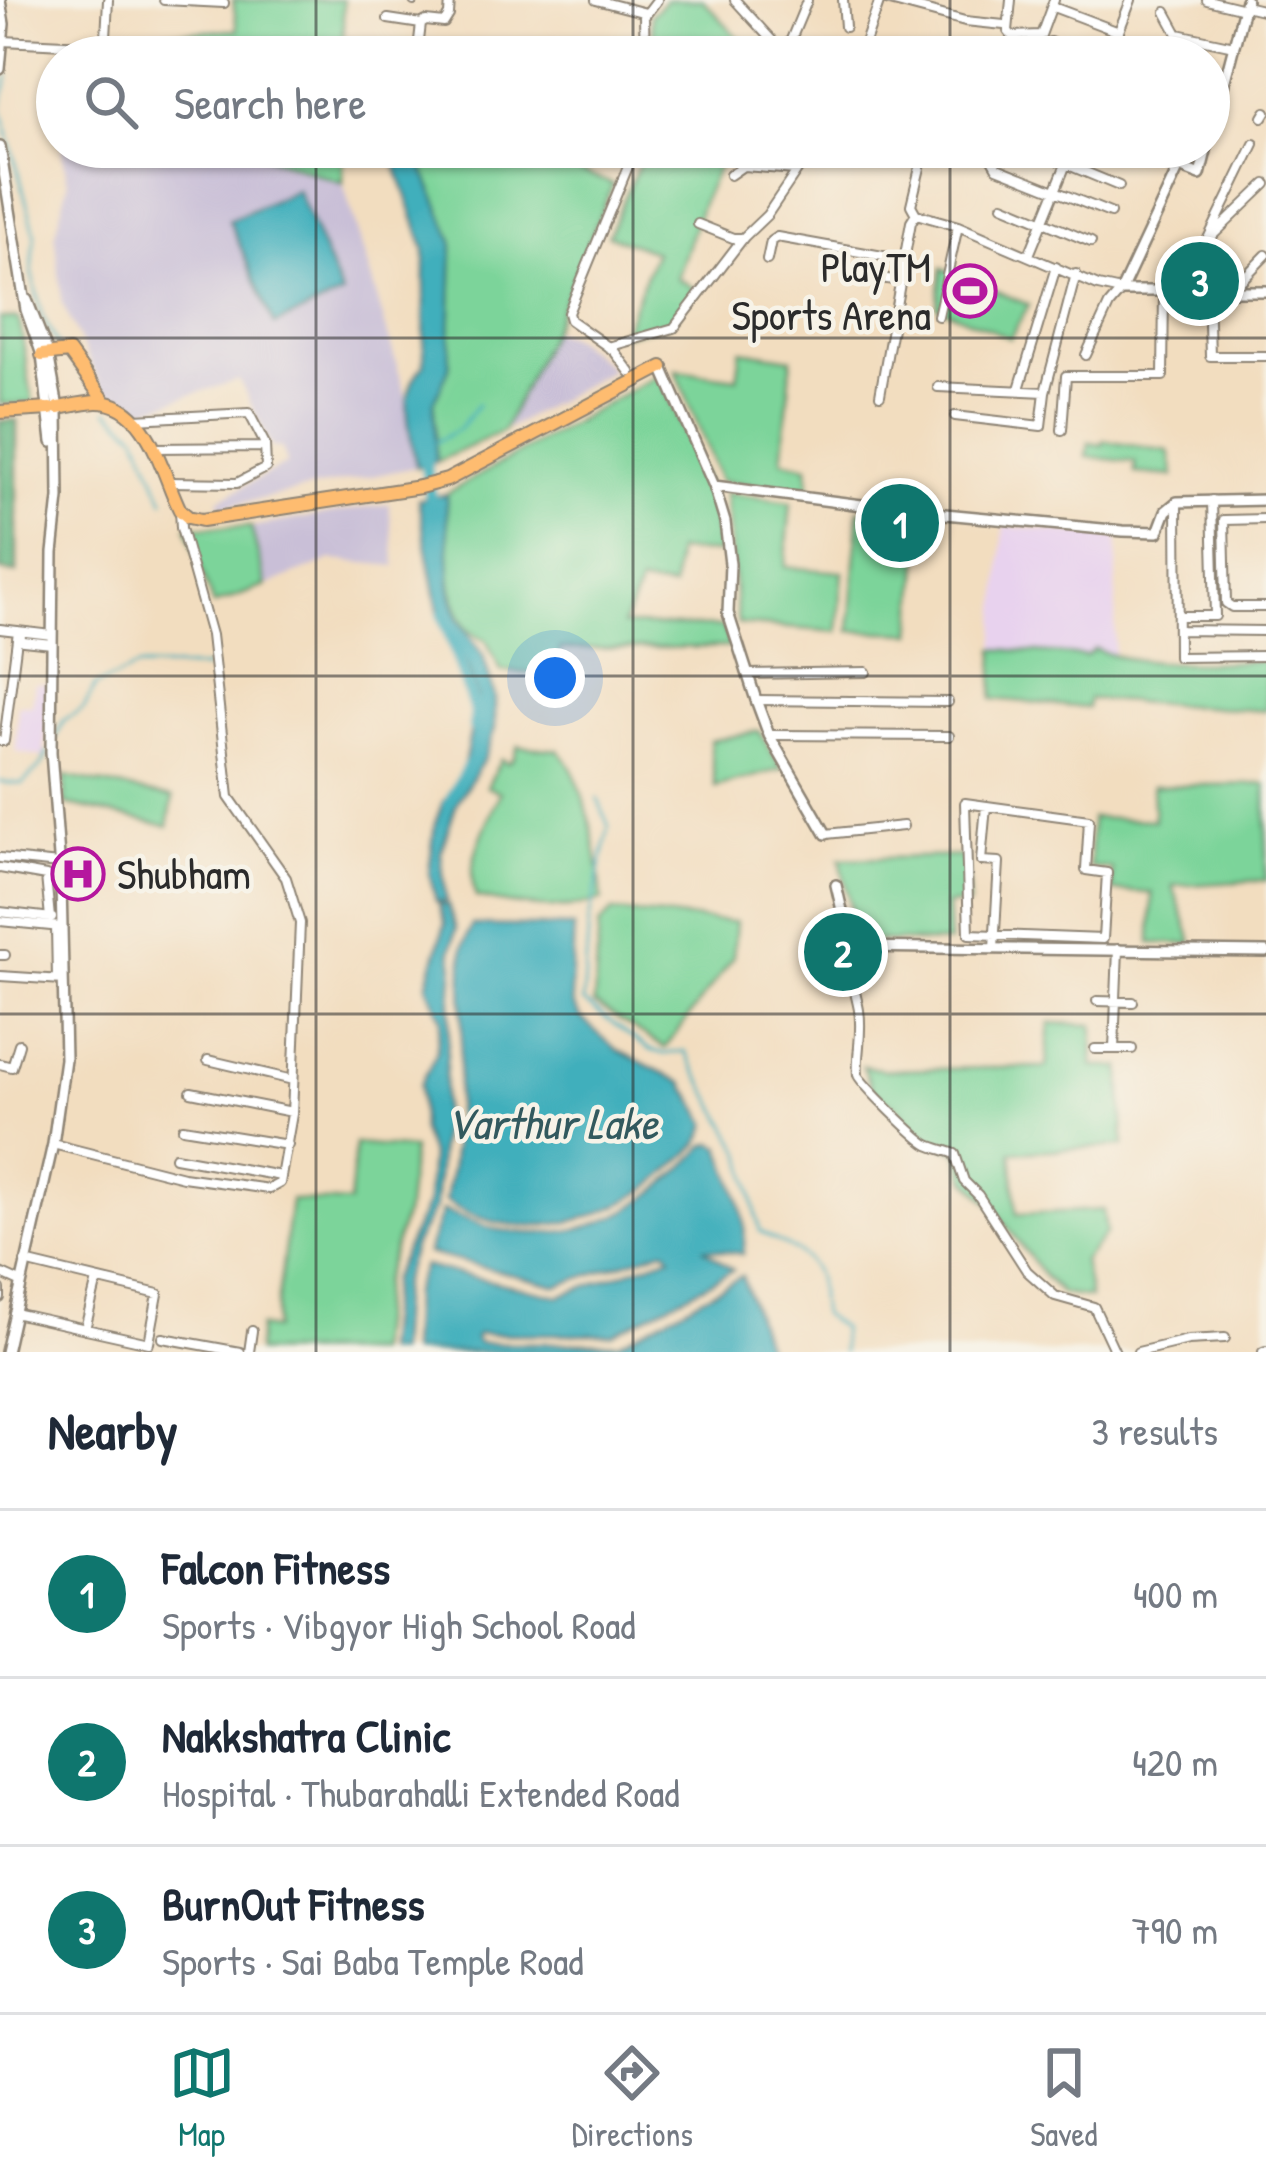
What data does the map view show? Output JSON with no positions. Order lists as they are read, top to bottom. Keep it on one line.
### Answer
{"water":["Varthur Lake"],"places":{"sports":["PlayTM Sports Arena"],"hospital":["Shubham"]},"page":{"search":"Search here","pins":["3","1","2"],"heading":["Nearby","3 results"],"list":[{"mark":"1","name":"Falcon Fitness","note":"Sports · Vibgyor High School Road","value":"400 m"},{"mark":"2","name":"Nakkshatra Clinic","note":"Hospital · Thubarahalli Extended Road","value":"420 m"},{"mark":"3","name":"BurnOut Fitness","note":"Sports · Sai Baba Temple Road","value":"790 m"}],"nav":["Map","Directions","Saved"]}}
